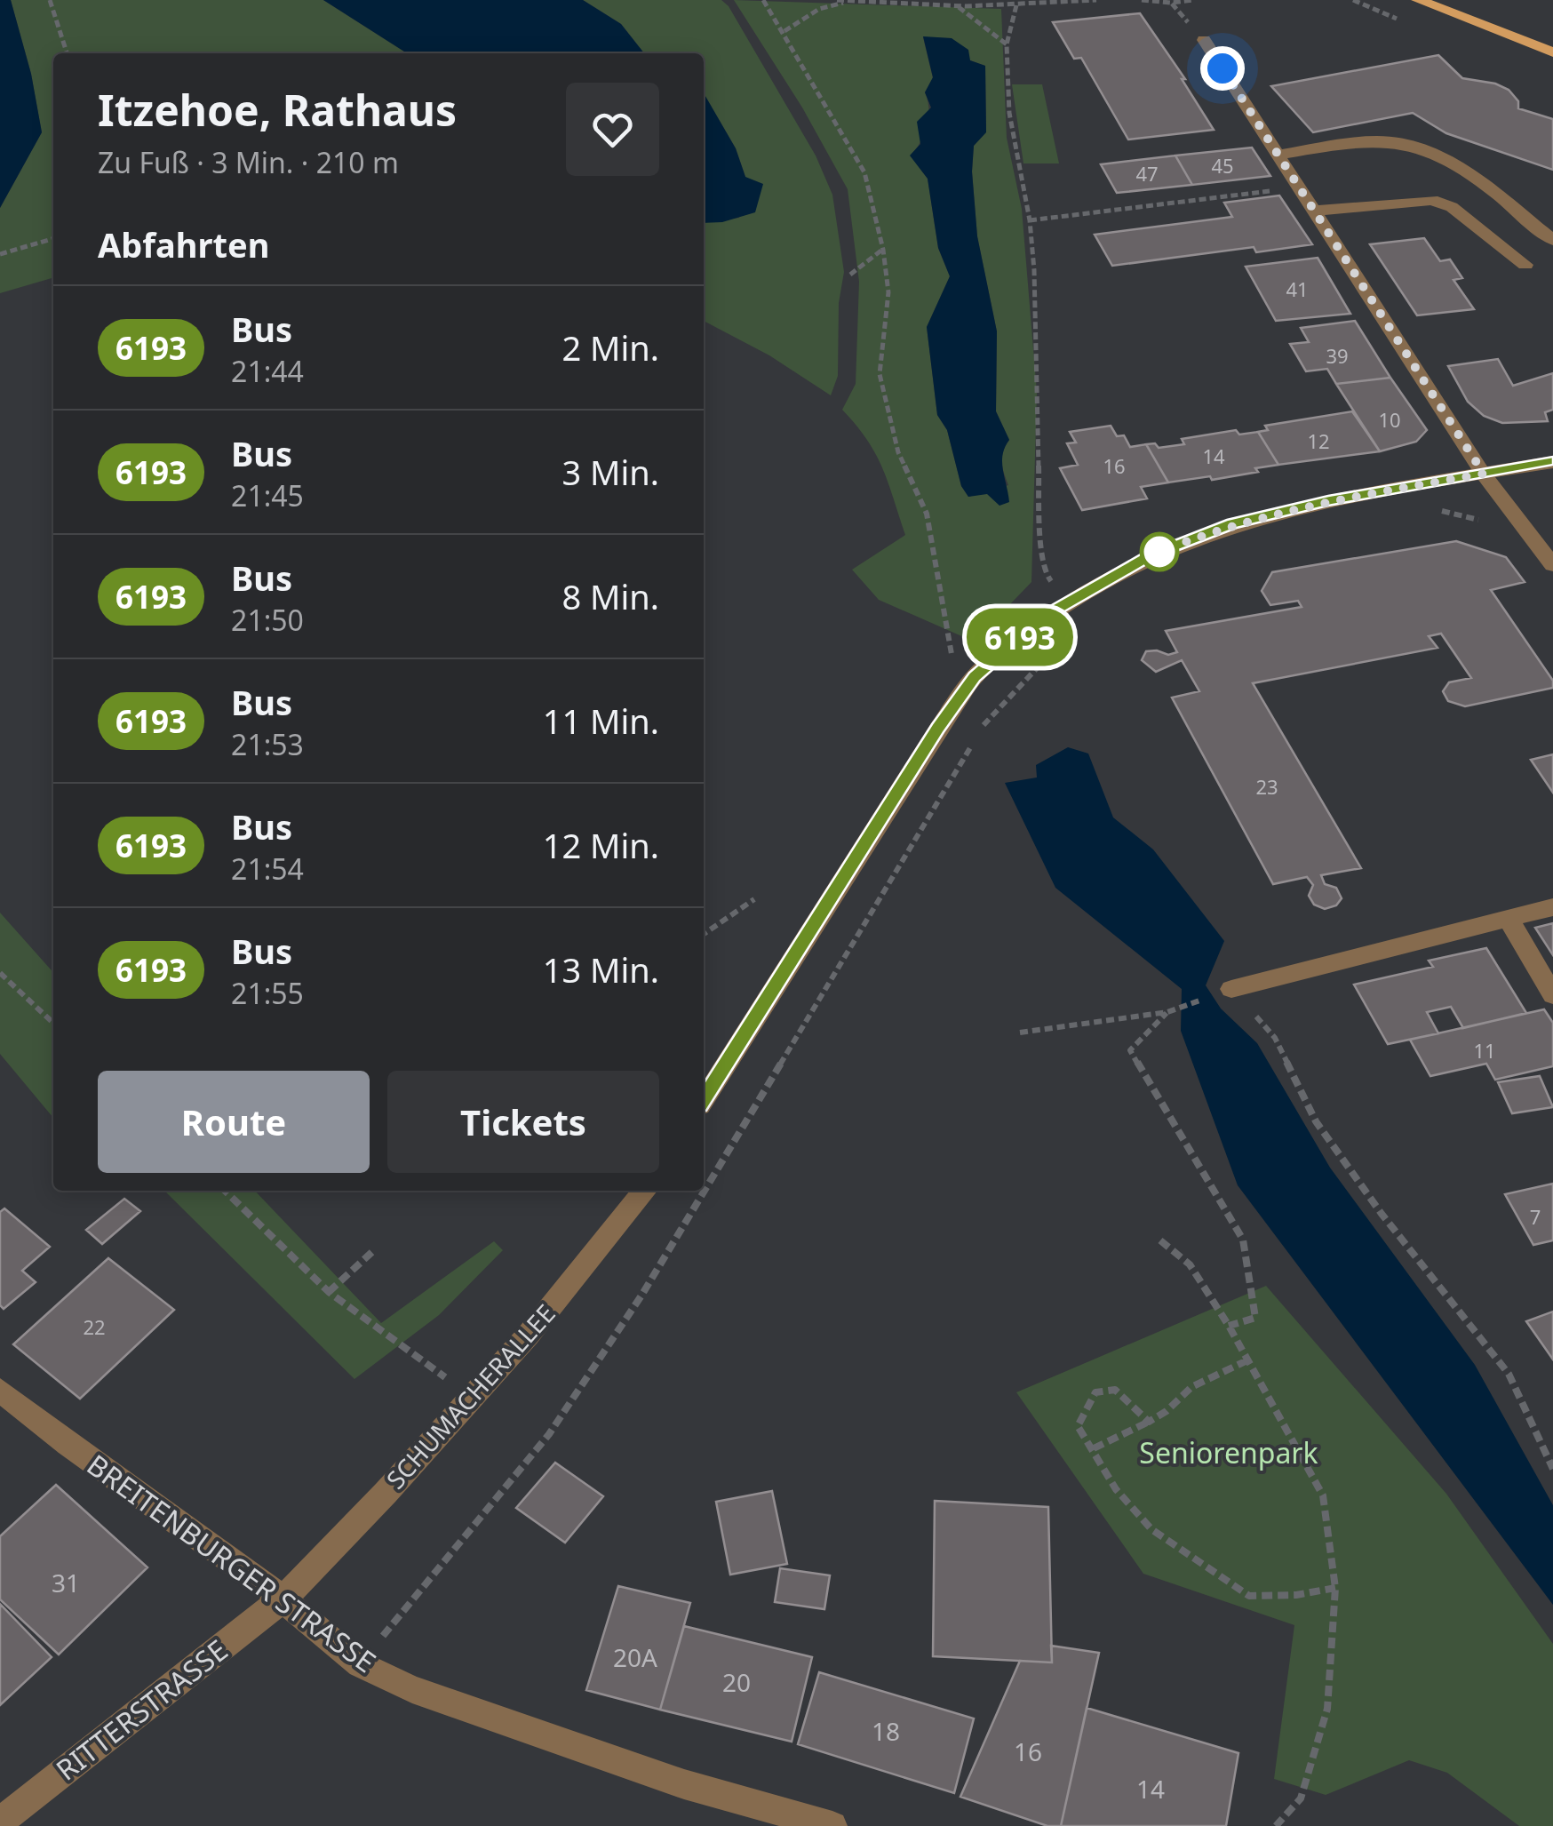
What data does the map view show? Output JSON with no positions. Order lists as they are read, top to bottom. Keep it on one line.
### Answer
{"streets":{"street":["SCHUMACHERALLEE","BREITENBURGER STRASSE","RITTERSTRASSE"]},"crossings":[["SCHUMACHERALLEE","BREITENBURGER STRASSE"],["SCHUMACHERALLEE","RITTERSTRASSE"],["BREITENBURGER STRASSE","RITTERSTRASSE"]],"parks":["Seniorenpark"],"lines":["bus line 6193"],"house_numbers":["45","47","41","39","10","12","14","16","23","11","7","22","31","20A","20","18","16","14"],"page":{"on_map":"6193","heading":[["Itzehoe, Rathaus","Zu Fuß · 3 Min. · 210 m"],"Abfahrten"],"list":[{"mark":"6193","name":"Bus","note":"21:44","value":"2 Min."},{"mark":"6193","name":"Bus","note":"21:45","value":"3 Min."},{"mark":"6193","name":"Bus","note":"21:50","value":"8 Min."},{"mark":"6193","name":"Bus","note":"21:53","value":"11 Min."},{"mark":"6193","name":"Bus","note":"21:54","value":"12 Min."},{"mark":"6193","name":"Bus","note":"21:55","value":"13 Min."}],"buttons":["Route","Tickets"]}}
